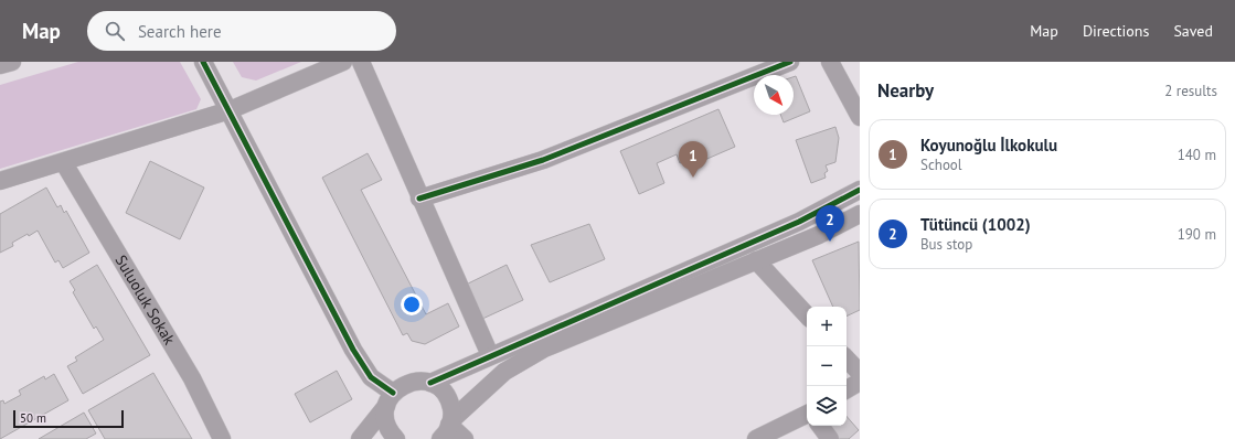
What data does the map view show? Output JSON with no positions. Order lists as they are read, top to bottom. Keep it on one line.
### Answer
{"streets":{"street":["Suluoluk Sokak"]},"scale_bar":"50 m","north":"bottom right","page":{"header":"Map","search":"Search here","nav":["Map","Directions","Saved"],"heading":["Nearby","2 results"],"list":[{"mark":"1","name":"Koyunoğlu İlkokulu","note":"School","value":"140 m"},{"mark":"2","name":"Tütüncü (1002)","note":"Bus stop","value":"190 m"}],"pins":["1","2"],"map_buttons":["+","−"],"scale":"50 m"}}
